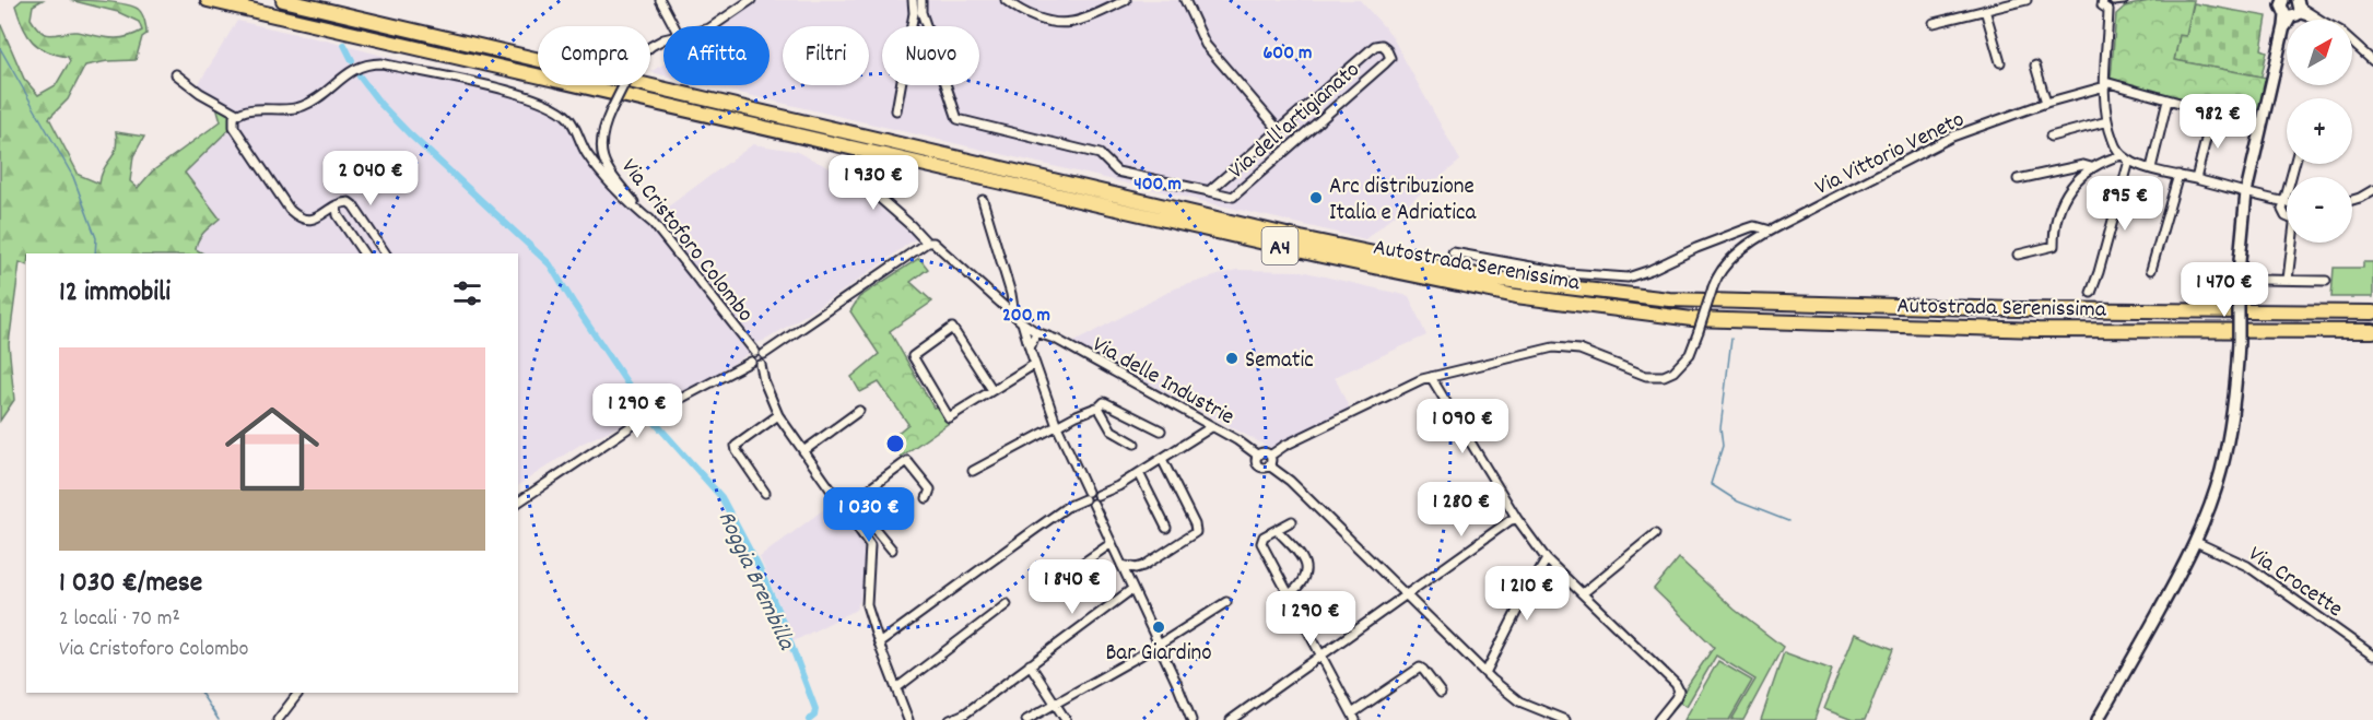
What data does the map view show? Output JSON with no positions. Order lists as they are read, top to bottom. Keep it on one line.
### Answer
{"streets":{"highway":["A4","Autostrada Serenissima"],"street":["Via dell'artigianato","Via Vittorio Veneto","Via Cristoforo Colombo","Via delle Industrie","Via Crocette"]},"water":["Roggia Brembilla"],"places":["Arc distribuzione Italia e Adriatica","Sematic","Bar Giardino"],"north":"top right","page":{"map_buttons":["+","−"],"chip":["Compra","Affitta","Filtri","Nuovo"],"price":["982 €","2 040 €","1 930 €","895 €","1 470 €","1 290 €","1 090 €","1 280 €","1 030 €","1 840 €","1 210 €","1 290 €"],"heading":"12 immobili","list":[{"name":"1 030 €/mese","note":"2 locali · 70 m² · Via Cristoforo Colombo"}]},"rings":["600 m","400 m","200 m"]}
